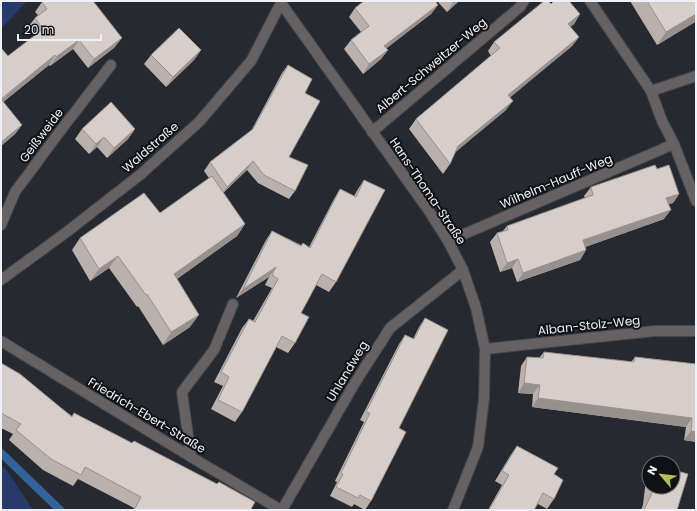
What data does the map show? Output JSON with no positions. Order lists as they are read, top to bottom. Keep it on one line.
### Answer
{"streets":{"street":["Albert-Schweitzer-Weg","Geißweide","Waldstraße","Wilhelm-Hauff-Weg","Hans-Thoma-Straße","Alban-Stolz-Weg","Uhlandweg","Friedrich-Ebert-Straße"]},"crossings":[["Albert-Schweitzer-Weg","Hans-Thoma-Straße"],["Waldstraße","Hans-Thoma-Straße"],["Wilhelm-Hauff-Weg","Hans-Thoma-Straße"],["Hans-Thoma-Straße","Alban-Stolz-Weg"],["Hans-Thoma-Straße","Uhlandweg"],["Uhlandweg","Friedrich-Ebert-Straße"]],"scale_bar":"20 m","north":"top left"}
